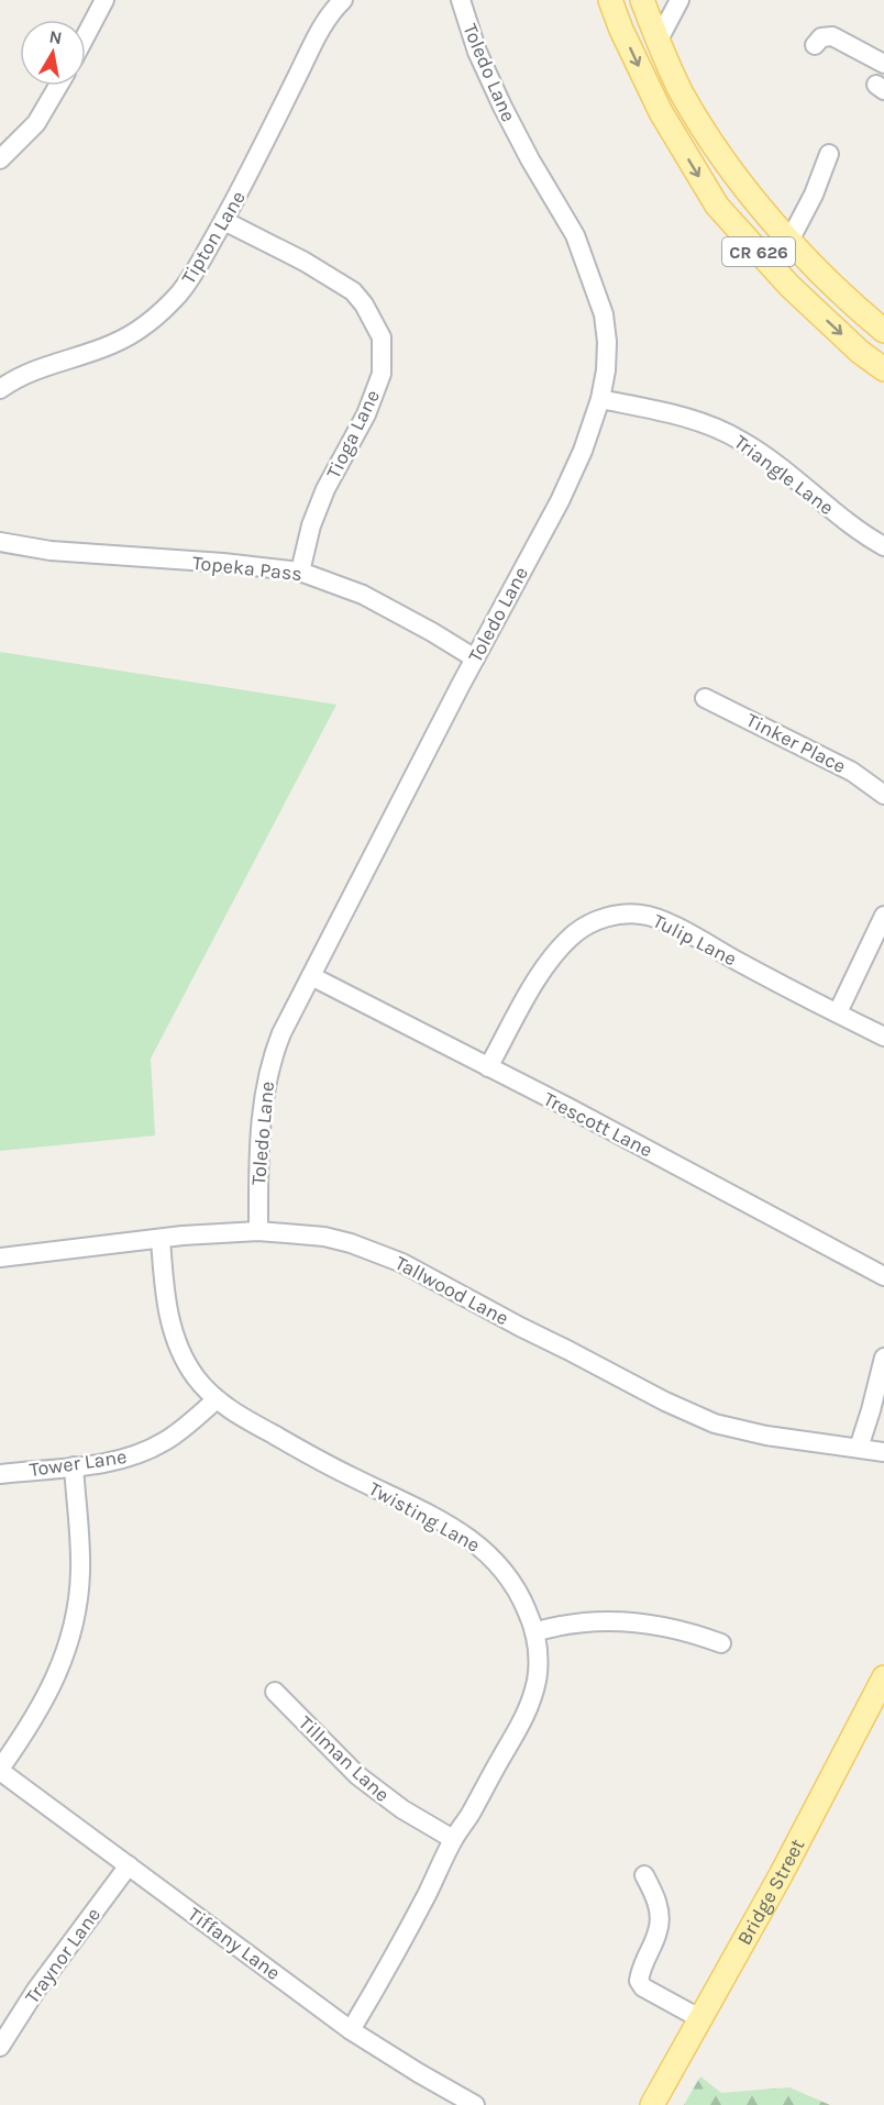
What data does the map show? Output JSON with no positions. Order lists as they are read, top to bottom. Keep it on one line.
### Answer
{"streets":{"main road":["CR 626","Bridge Street"],"street":["Toledo Lane","Tipton Lane","Tioga Lane","Triangle Lane","Topeka Pass","Tinker Place","Tulip Lane","Trescott Lane","Tallwood Lane","Tower Lane","Twisting Lane","Tillman Lane","Tiffany Lane","Traynor Lane"]},"crossings":[["Toledo Lane","Triangle Lane"],["Toledo Lane","Topeka Pass"],["Toledo Lane","Trescott Lane"],["Toledo Lane","Tallwood Lane"],["Tipton Lane","Tioga Lane"],["Tioga Lane","Topeka Pass"],["Tulip Lane","Trescott Lane"],["Tallwood Lane","Twisting Lane"],["Tower Lane","Twisting Lane"],["Twisting Lane","Tillman Lane"],["Twisting Lane","Tiffany Lane"],["Tiffany Lane","Traynor Lane"]],"north":"top"}
